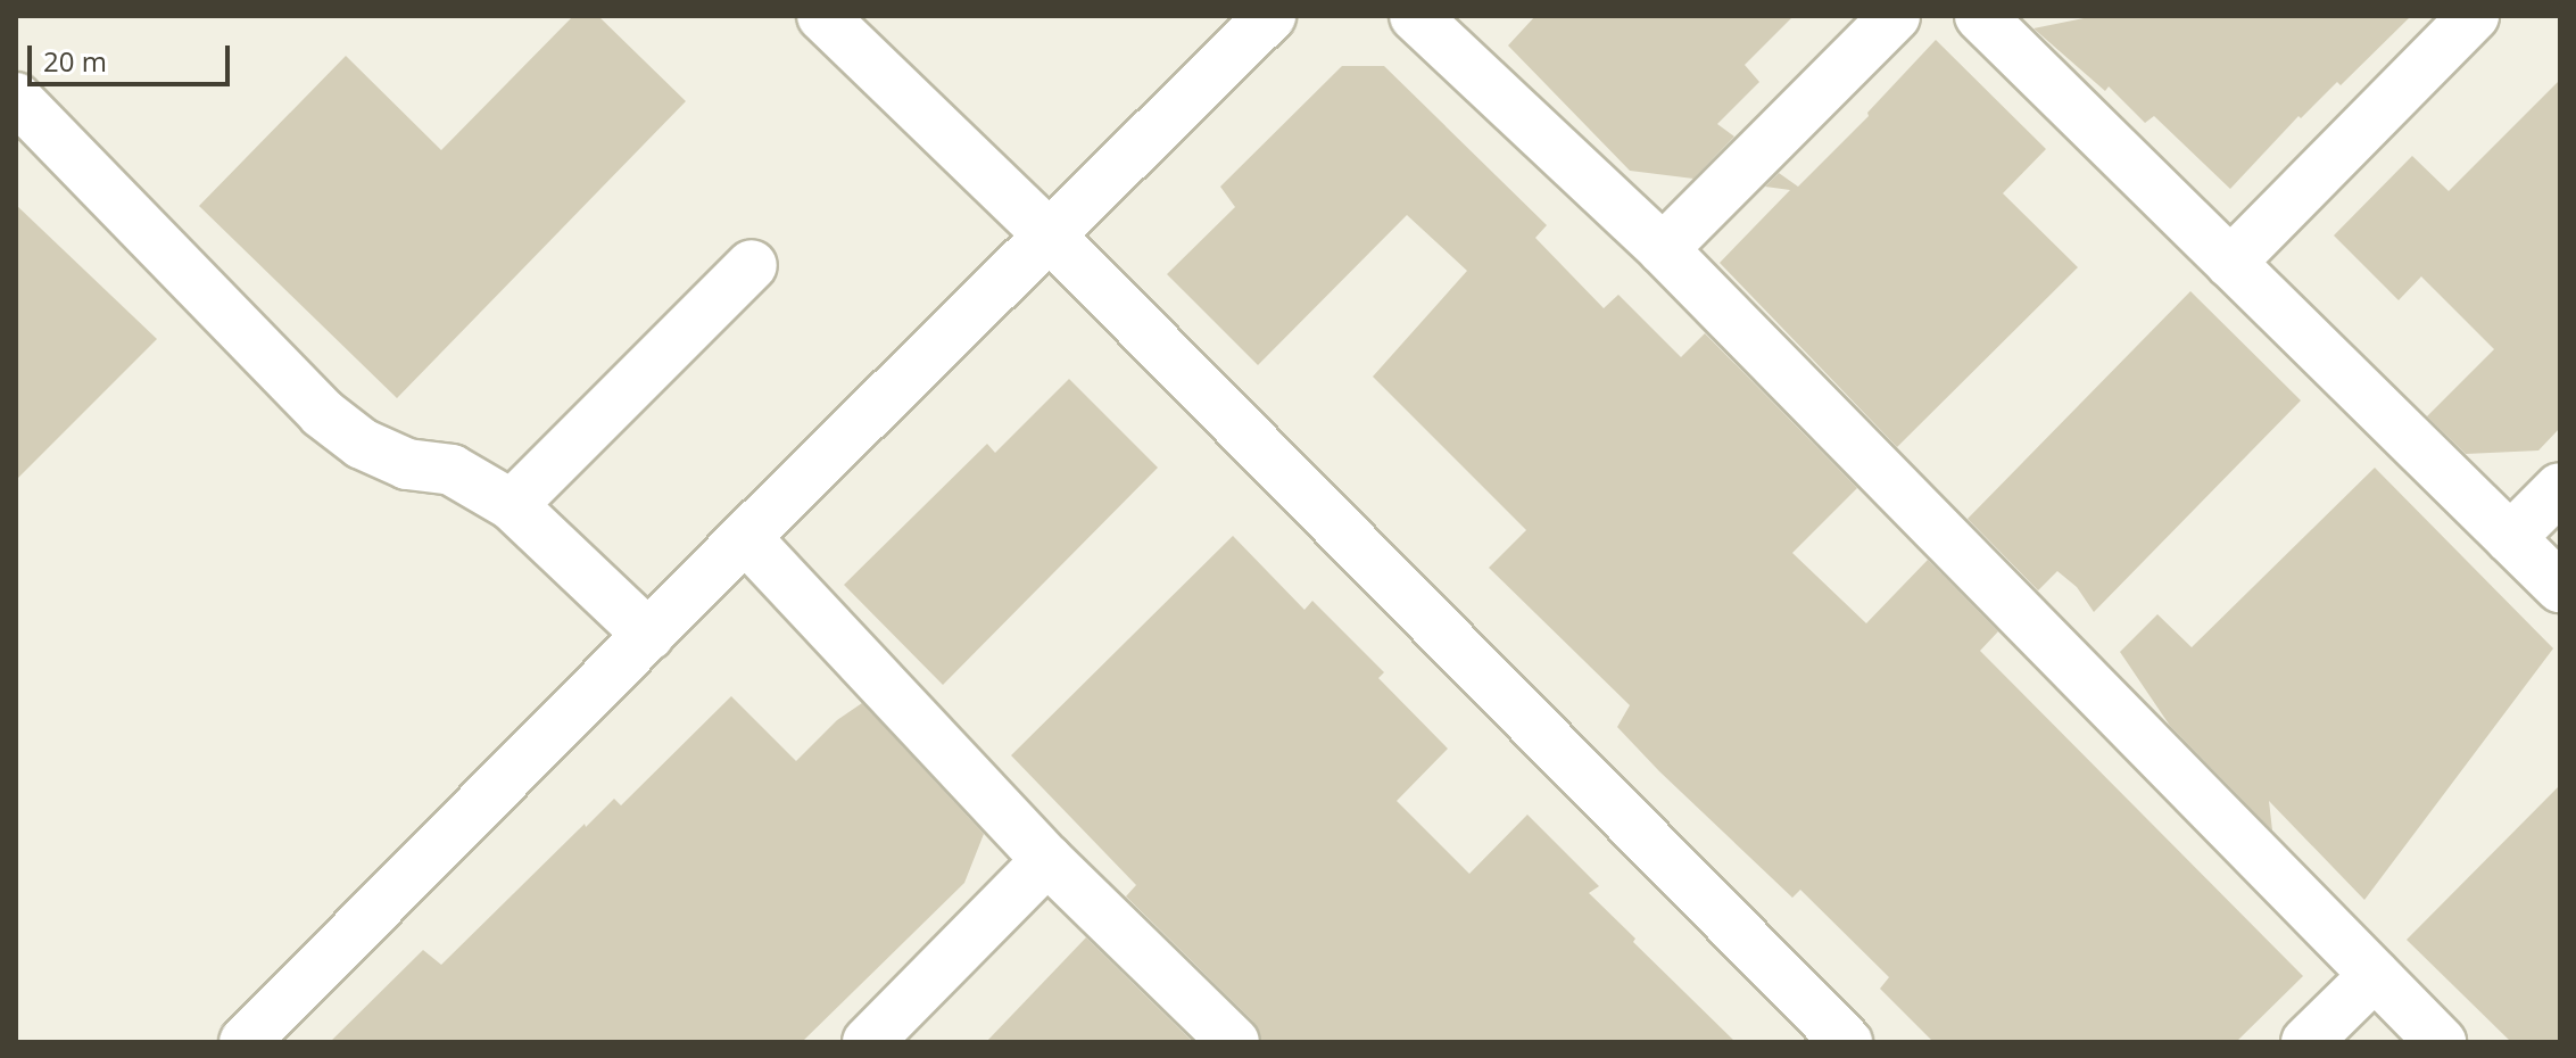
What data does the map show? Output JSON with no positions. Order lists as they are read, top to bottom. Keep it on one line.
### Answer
{"scale_bar":"20 m"}
